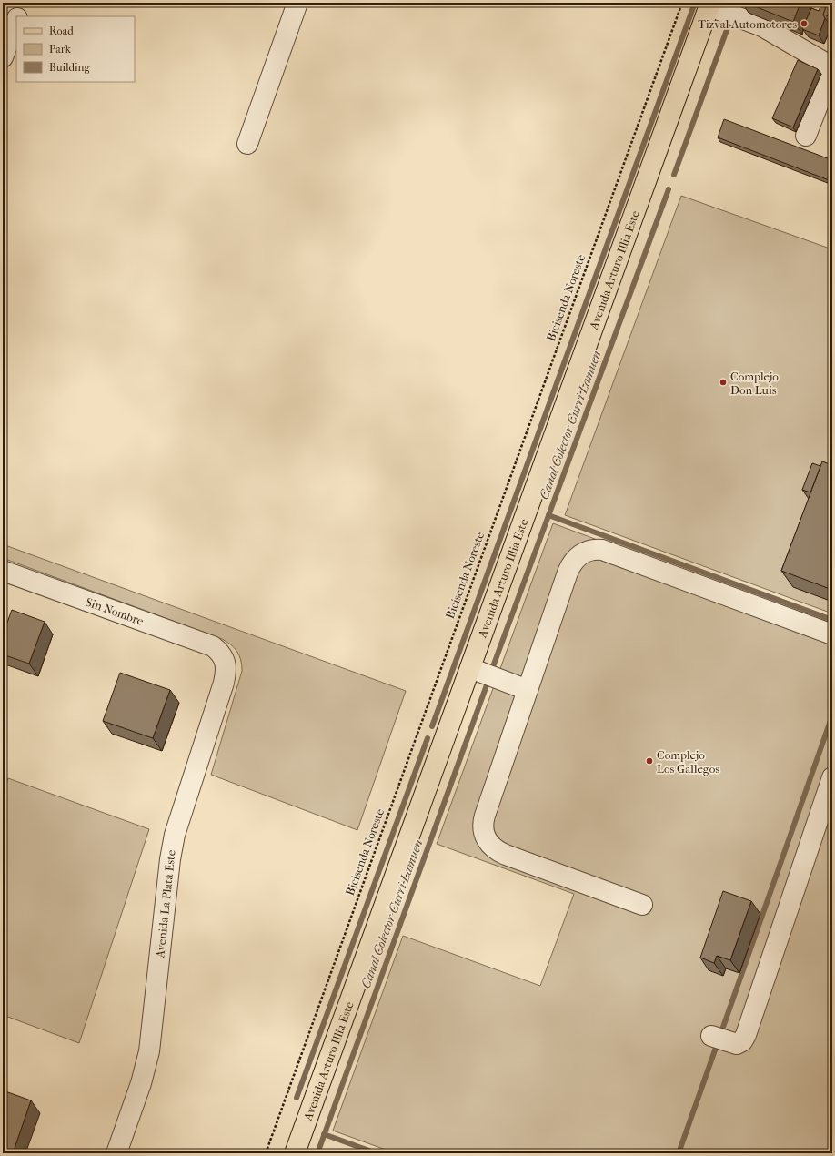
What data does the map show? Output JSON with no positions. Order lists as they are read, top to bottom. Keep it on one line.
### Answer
{"streets":{"main road":["Avenida Arturo Illia Este"],"street":["Sin Nombre","Avenida La Plata Este"],"path":["Bicisenda Noreste"]},"crossings":[["Sin Nombre","Avenida La Plata Este"]],"water":["Canal Colector Curri Lamuen"],"places":["Tizval Automotores","Complejo Don Luis","Complejo Los Gallegos"],"legend":["Road","Park","Building"]}
